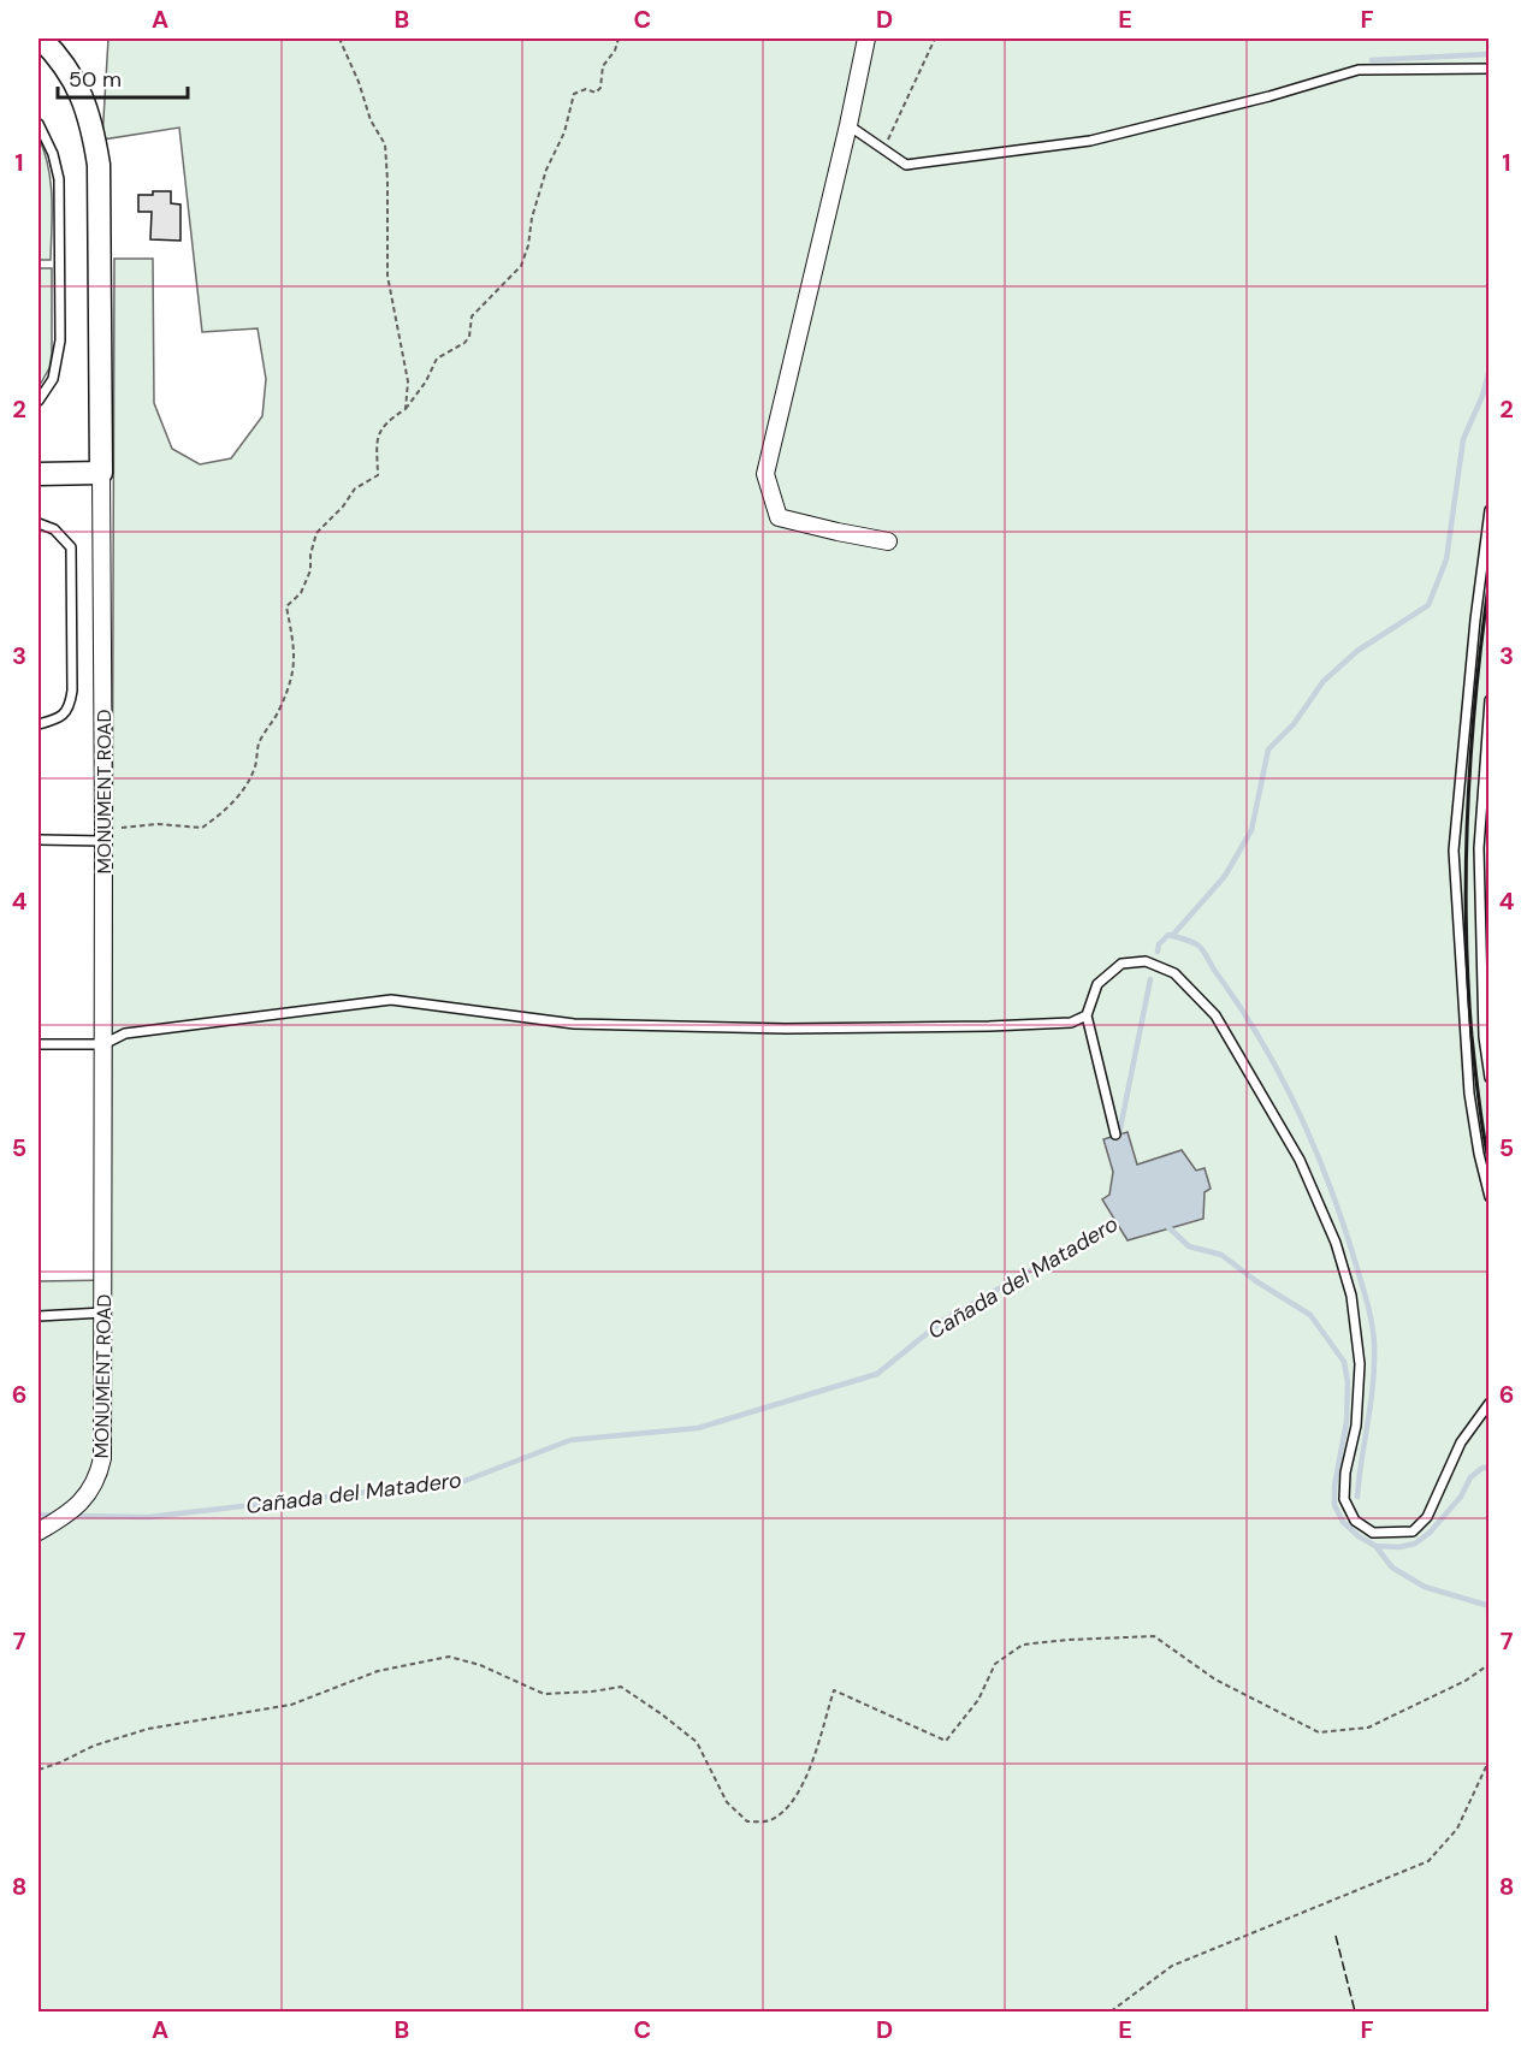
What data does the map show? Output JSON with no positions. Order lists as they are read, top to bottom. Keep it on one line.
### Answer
{"streets":{"street":["MONUMENT ROAD"]},"water":["Cañada del Matadero"],"scale_bar":"50 m","grid":{"columns":["A","B","C","D","E","F"],"rows":["1","2","3","4","5","6","7","8"]}}
